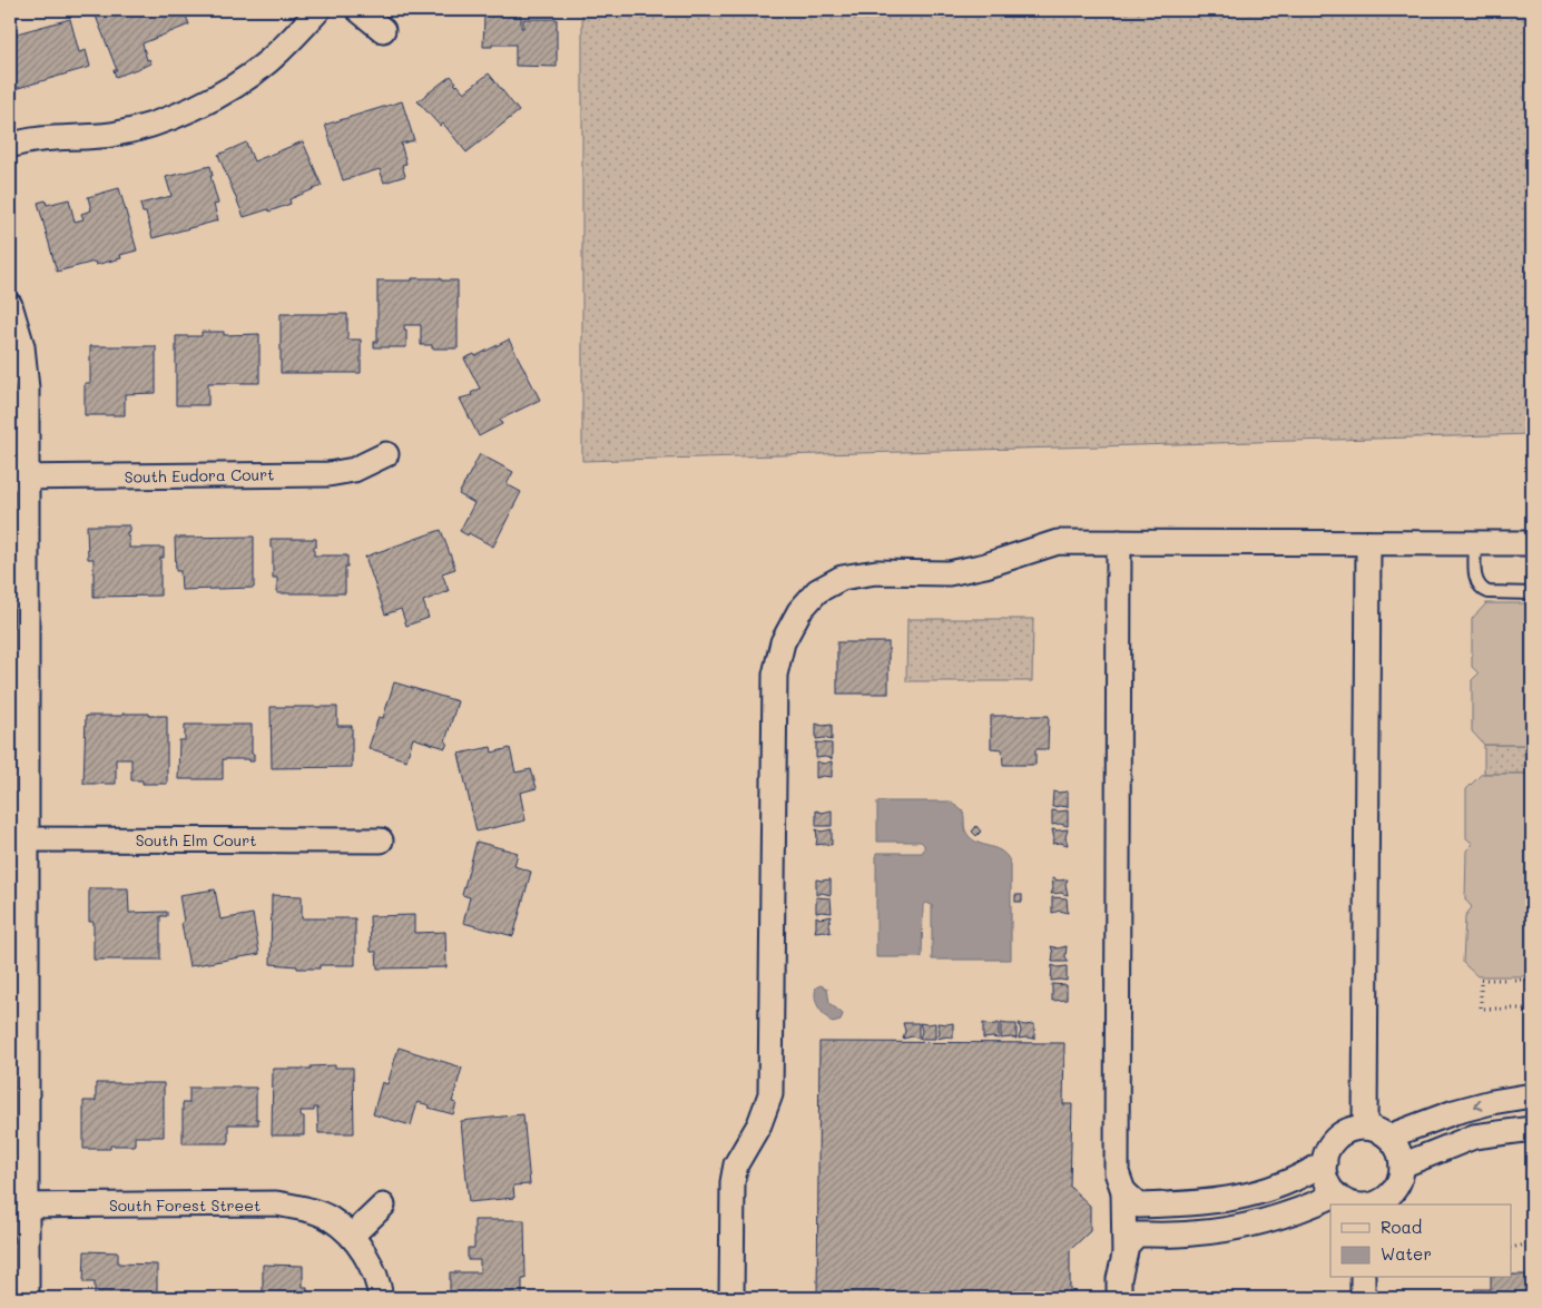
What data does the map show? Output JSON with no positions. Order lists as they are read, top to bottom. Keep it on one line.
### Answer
{"streets":{"street":["South Eudora Court","South Elm Court","South Forest Street"]},"legend":["Road","Water"]}
